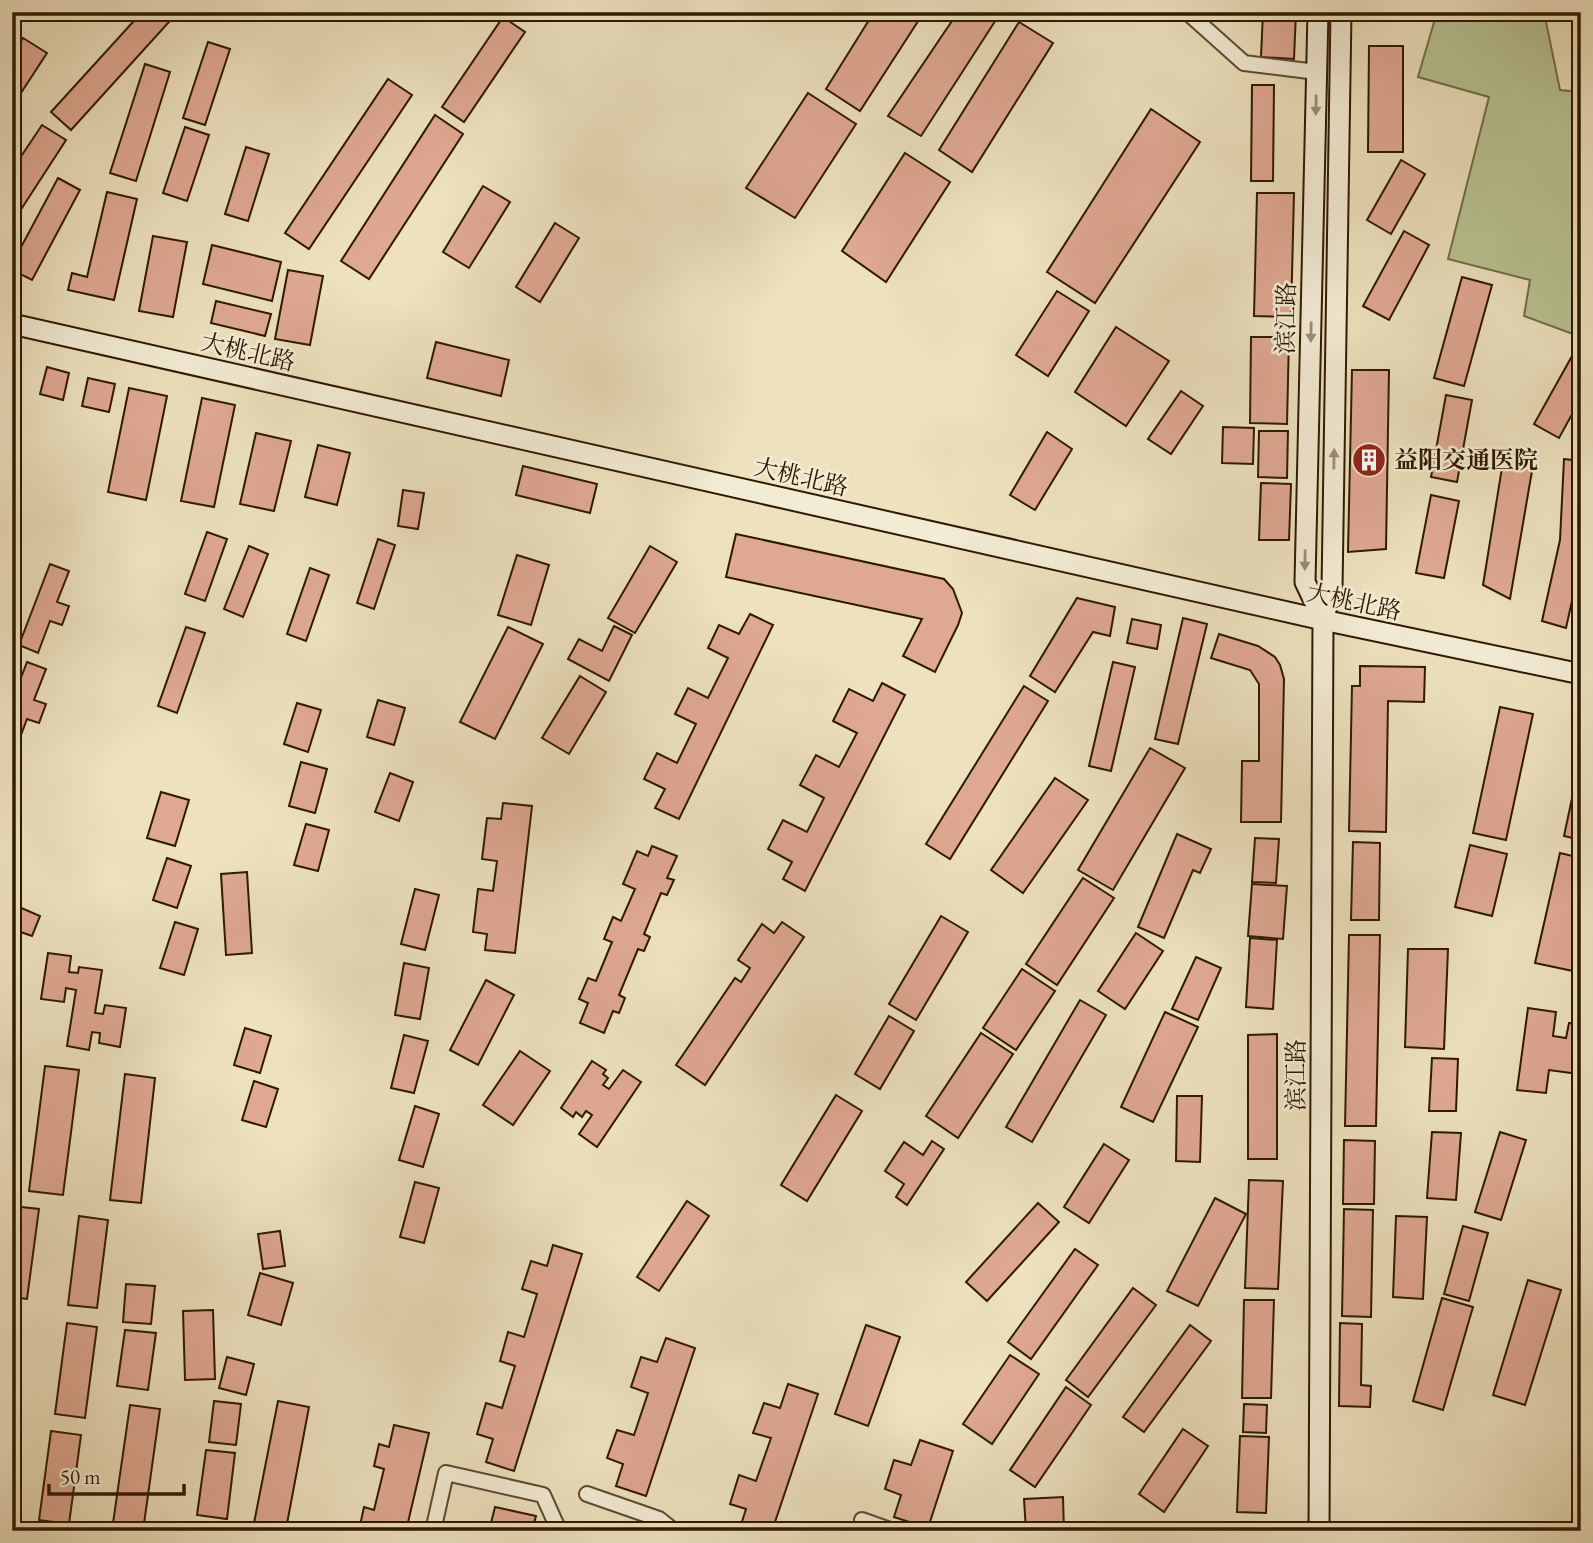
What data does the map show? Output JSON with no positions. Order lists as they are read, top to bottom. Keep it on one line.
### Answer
{"streets":{"main road":["滨江路","大桃北路"]},"crossings":[["滨江路","大桃北路"]],"places":{"building":["益阳交通医院"]},"scale_bar":"50 m"}
